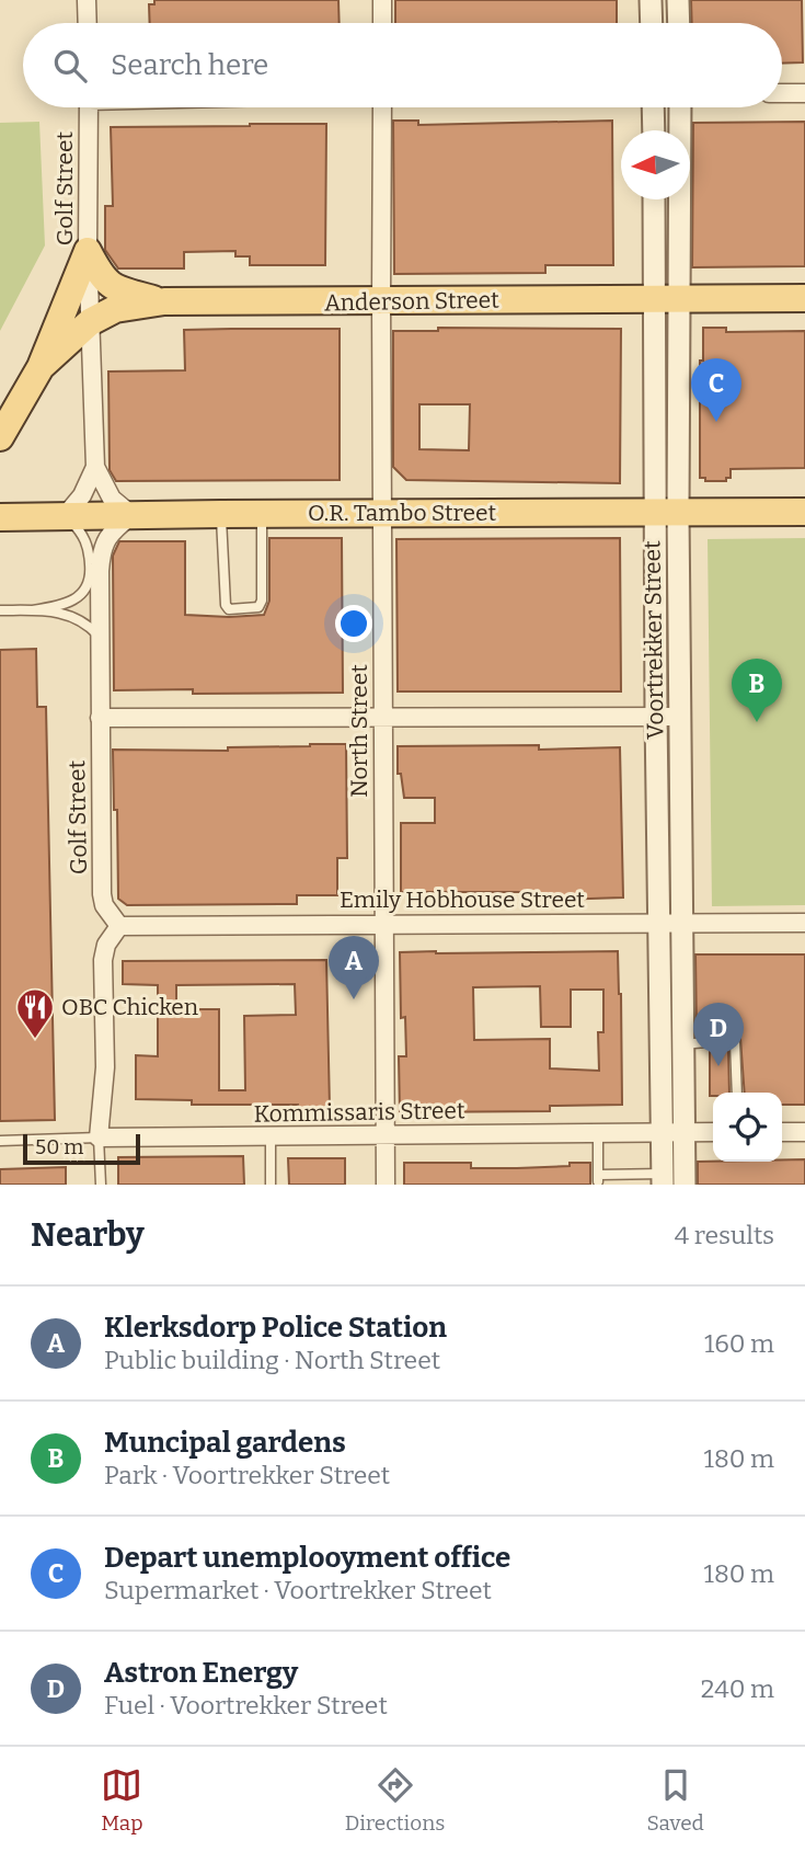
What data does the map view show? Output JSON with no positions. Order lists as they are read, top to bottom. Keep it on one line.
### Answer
{"streets":{"main road":["Anderson Street","O.R. Tambo Street"],"street":["Golf Street","Voortrekker Street","North Street","Emily Hobhouse Street","Kommissaris Street"]},"crossings":[["Golf Street","Anderson Street"],["Golf Street","O.R. Tambo Street"],["Golf Street","Emily Hobhouse Street"],["Anderson Street","Voortrekker Street"],["Anderson Street","North Street"],["O.R. Tambo Street","Voortrekker Street"],["O.R. Tambo Street","North Street"],["Voortrekker Street","Emily Hobhouse Street"],["Voortrekker Street","Kommissaris Street"],["North Street","Emily Hobhouse Street"],["North Street","Kommissaris Street"]],"places":{"restaurant":["OBC Chicken"]},"scale_bar":"50 m","north":"left","page":{"search":"Search here","pins":["C","B","A","D"],"scale":"50 m","heading":["Nearby","4 results"],"list":[{"mark":"A","name":"Klerksdorp Police Station","note":"Public building · North Street","value":"160 m"},{"mark":"B","name":"Muncipal gardens","note":"Park · Voortrekker Street","value":"180 m"},{"mark":"C","name":"Depart unemplooyment office","note":"Supermarket · Voortrekker Street","value":"180 m"},{"mark":"D","name":"Astron Energy","note":"Fuel · Voortrekker Street","value":"240 m"}],"nav":["Map","Directions","Saved"]}}
